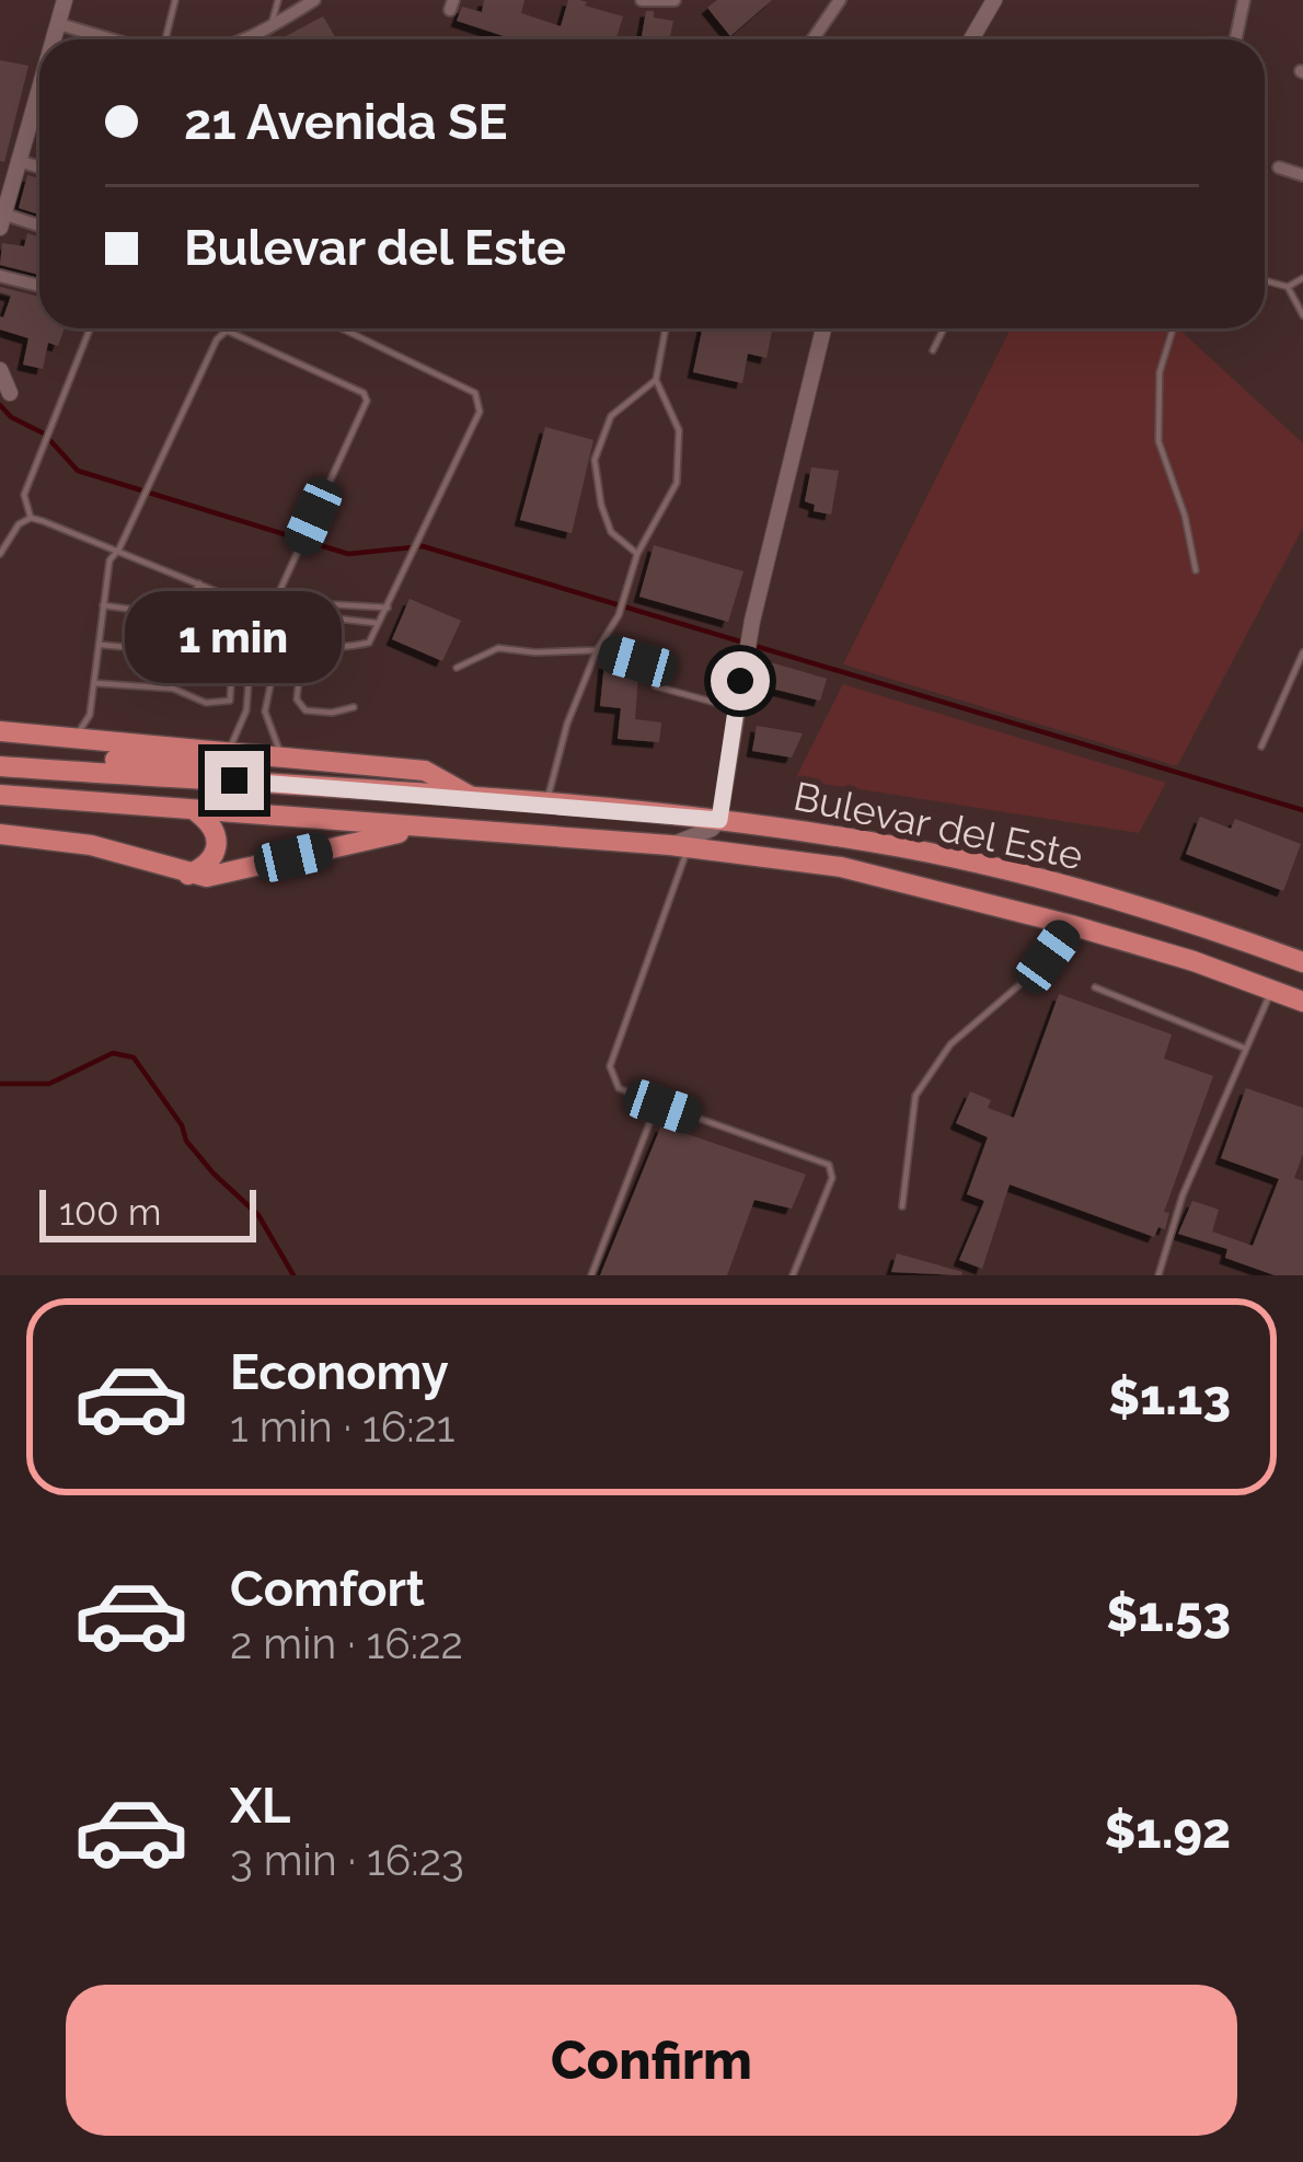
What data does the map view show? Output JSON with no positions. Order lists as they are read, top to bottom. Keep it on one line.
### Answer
{"streets":{"highway":["Bulevar del Este"]},"scale_bar":"100 m","page":{"banner":["21 Avenida SE","Bulevar del Este"],"bubble":"1 min","scale":"100 m","list":[{"name":"Economy","note":"1 min · 16:21","value":"$1.13"},{"name":"Comfort","note":"2 min · 16:22","value":"$1.53"},{"name":"XL","note":"3 min · 16:23","value":"$1.92"}],"buttons":"Confirm"}}
